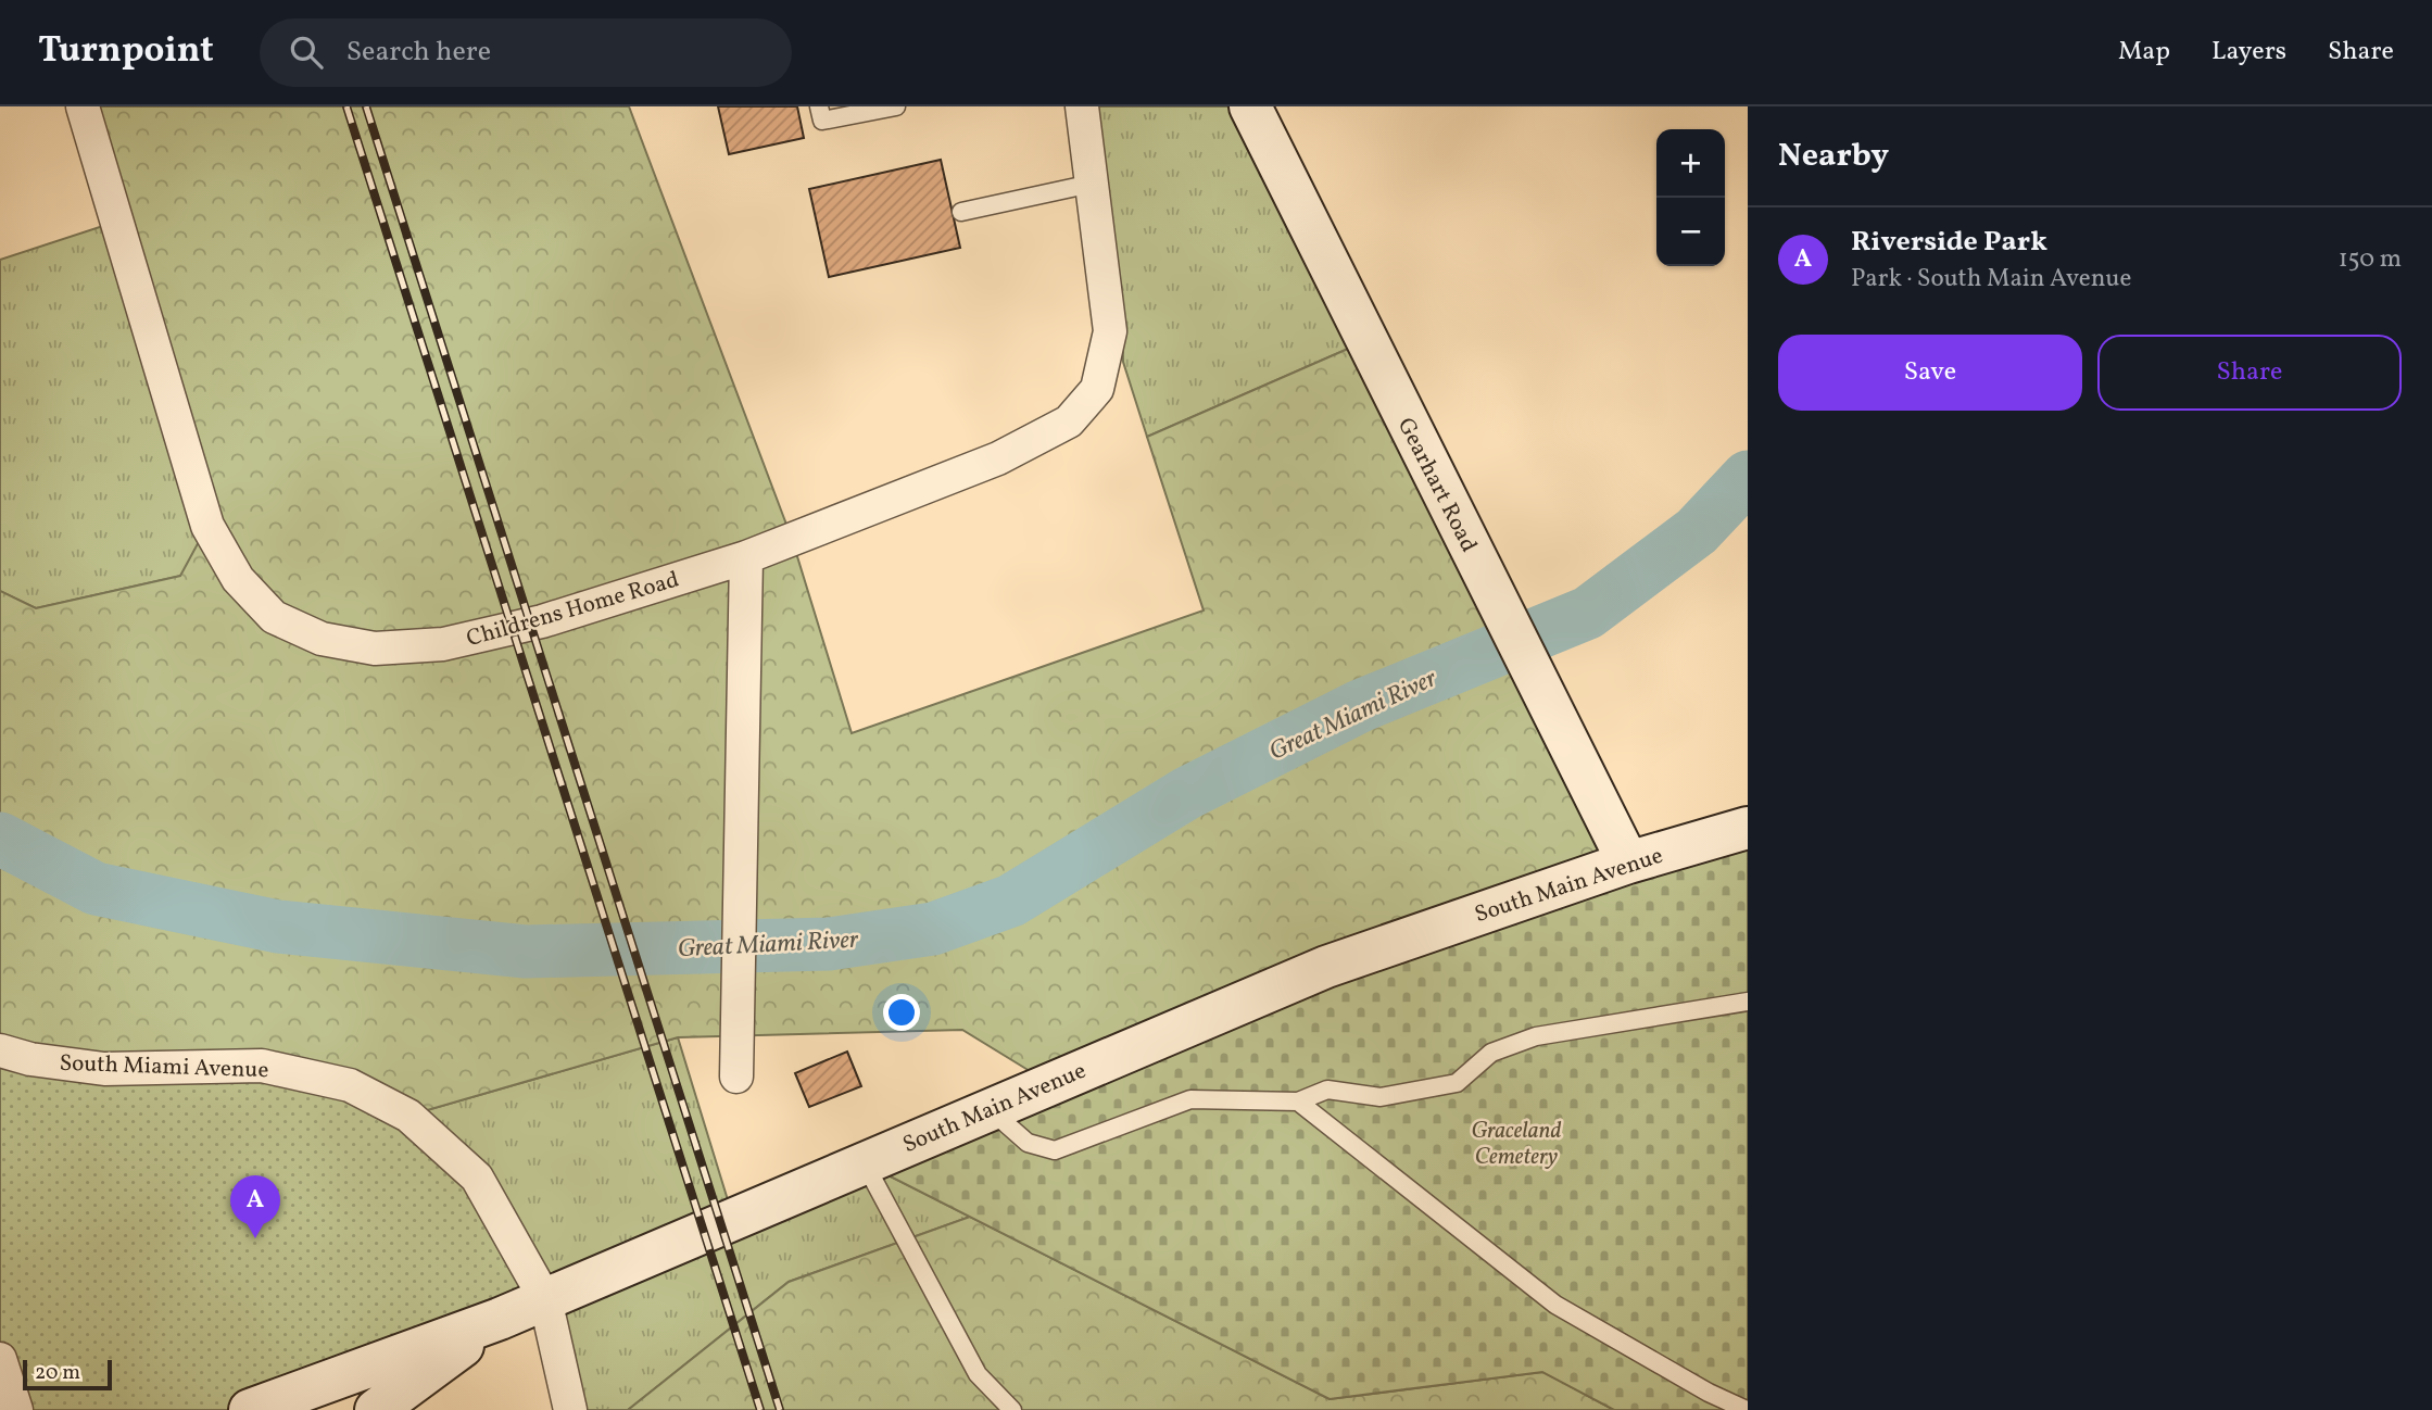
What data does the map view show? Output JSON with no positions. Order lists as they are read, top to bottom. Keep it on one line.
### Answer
{"streets":{"main road":["Gearhart Road","South Main Avenue"],"street":["Childrens Home Road","South Miami Avenue"]},"crossings":[["Gearhart Road","South Main Avenue"],["South Main Avenue","South Miami Avenue"]],"water":["Great Miami River"],"parks":["Graceland Cemetery"],"scale_bar":"20 m","page":{"header":"Turnpoint","search":"Search here","nav":["Map","Layers","Share"],"heading":"Nearby","map_buttons":["+","−"],"list":[{"mark":"A","name":"Riverside Park","note":"Park · South Main Avenue","value":"150 m"}],"buttons":["Save","Share"],"pins":"A","scale":"20 m"}}
